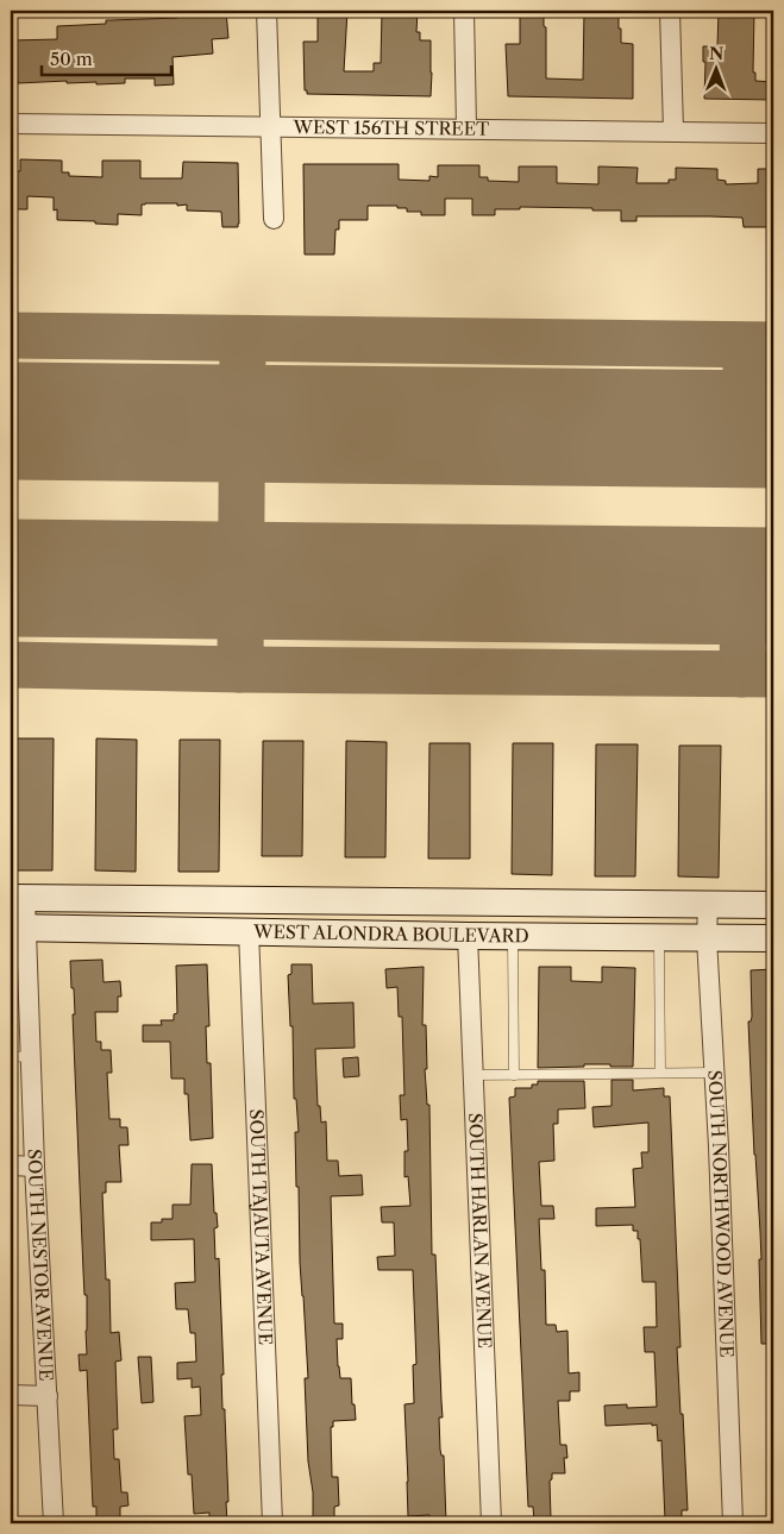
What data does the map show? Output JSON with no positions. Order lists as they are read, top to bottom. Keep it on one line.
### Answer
{"streets":{"main road":["WEST ALONDRA BOULEVARD"],"street":["WEST 156TH STREET","SOUTH NORTHWOOD AVENUE","SOUTH TAJAUTA AVENUE","SOUTH HARLAN AVENUE","SOUTH NESTOR AVENUE"]},"crossings":[["WEST ALONDRA BOULEVARD","SOUTH NORTHWOOD AVENUE"],["WEST ALONDRA BOULEVARD","SOUTH TAJAUTA AVENUE"],["WEST ALONDRA BOULEVARD","SOUTH HARLAN AVENUE"],["WEST ALONDRA BOULEVARD","SOUTH NESTOR AVENUE"]],"scale_bar":"50 m","north":"top"}
